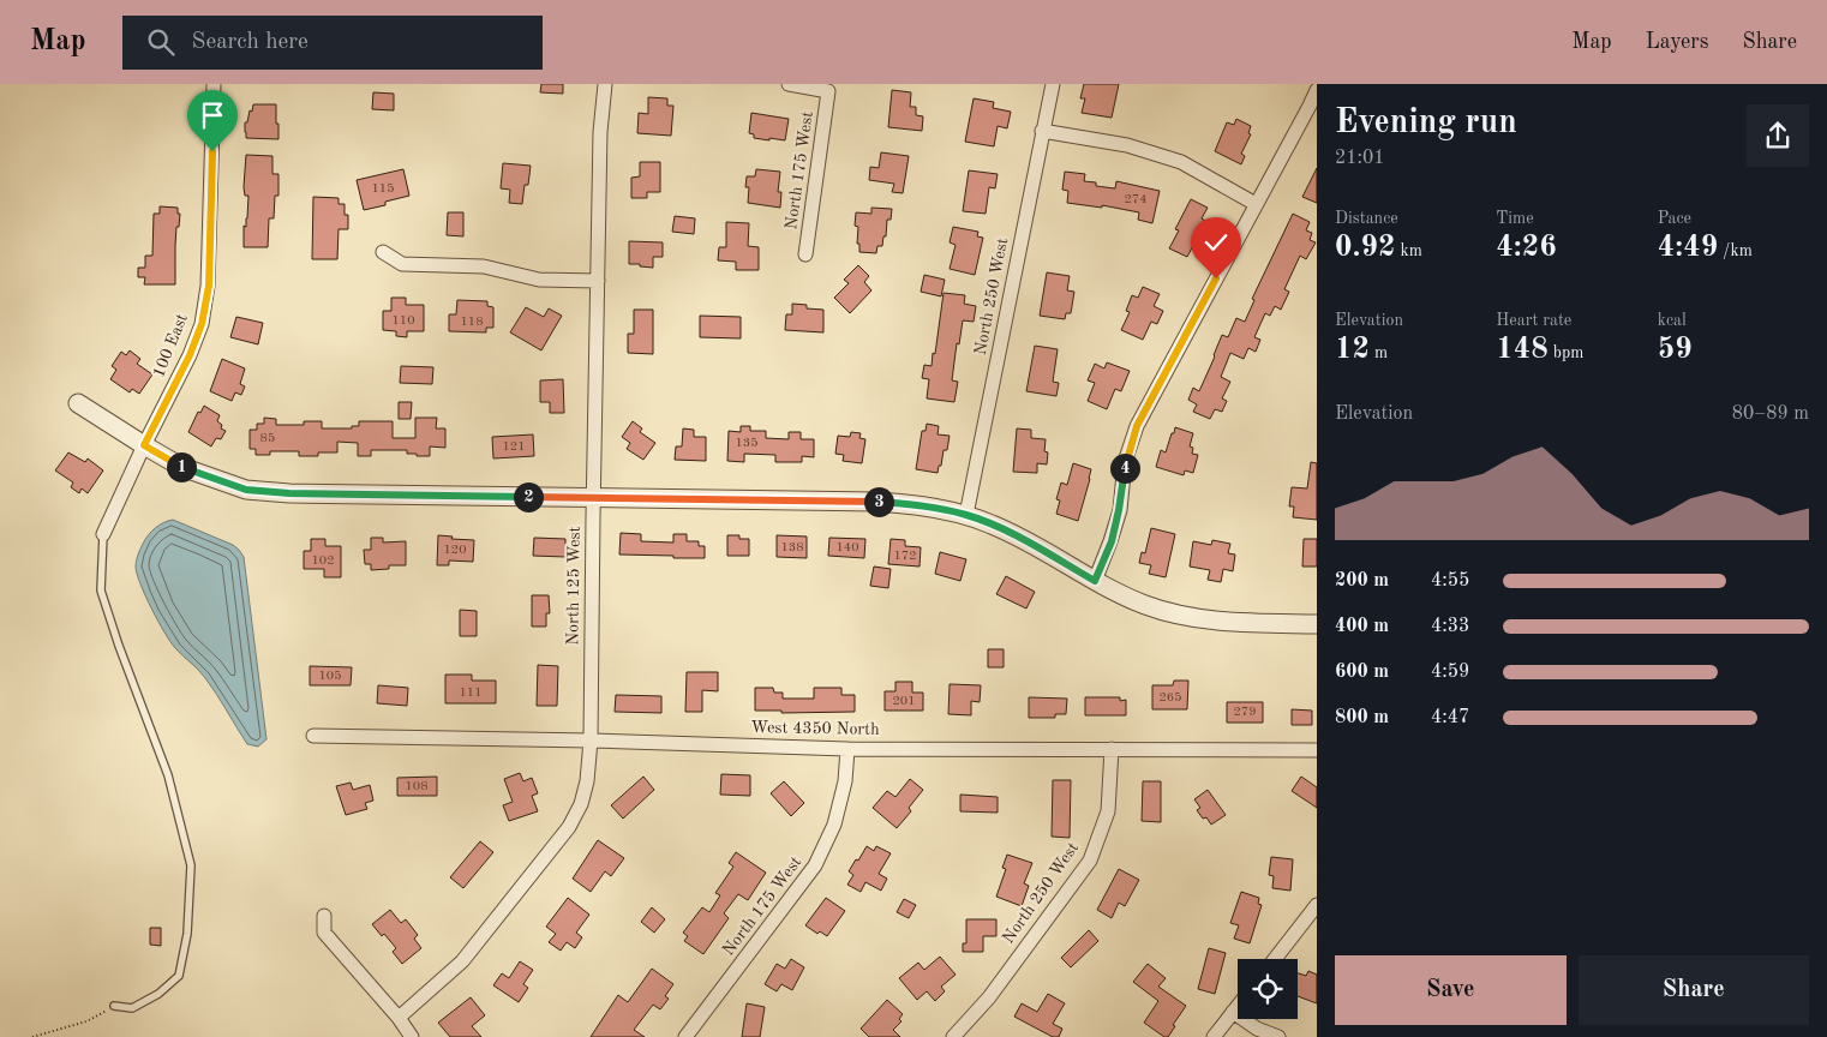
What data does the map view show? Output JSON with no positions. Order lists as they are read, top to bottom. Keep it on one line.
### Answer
{"streets":{"street":["North 175 West","North 250 West","100 East","North 125 West","West 4350 North"]},"crossings":[["North 175 West","West 4350 North"],["North 250 West","West 4350 North"],["North 125 West","West 4350 North"]],"house_numbers":["115","274","110","118","85","135","121","138","140","120","172","102","105","111","265","201","279","108"],"page":{"header":"Map","search":"Search here","nav":["Map","Layers","Share"],"heading":["Evening run","21:01"],"stats":[["Distance","0.92 km"],["Time","4:26"],["Pace","4:49 /km"],["Elevation","12 m"],["Heart rate","148 bpm"],["kcal","59"]],"chart":["Elevation","80–89 m"],"pins":["1","4","2","3"],"list":[{"name":"200 m","note":"4:55"},{"name":"400 m","note":"4:33"},{"name":"600 m","note":"4:59"},{"name":"800 m","note":"4:47"}],"buttons":["Save","Share"]}}
